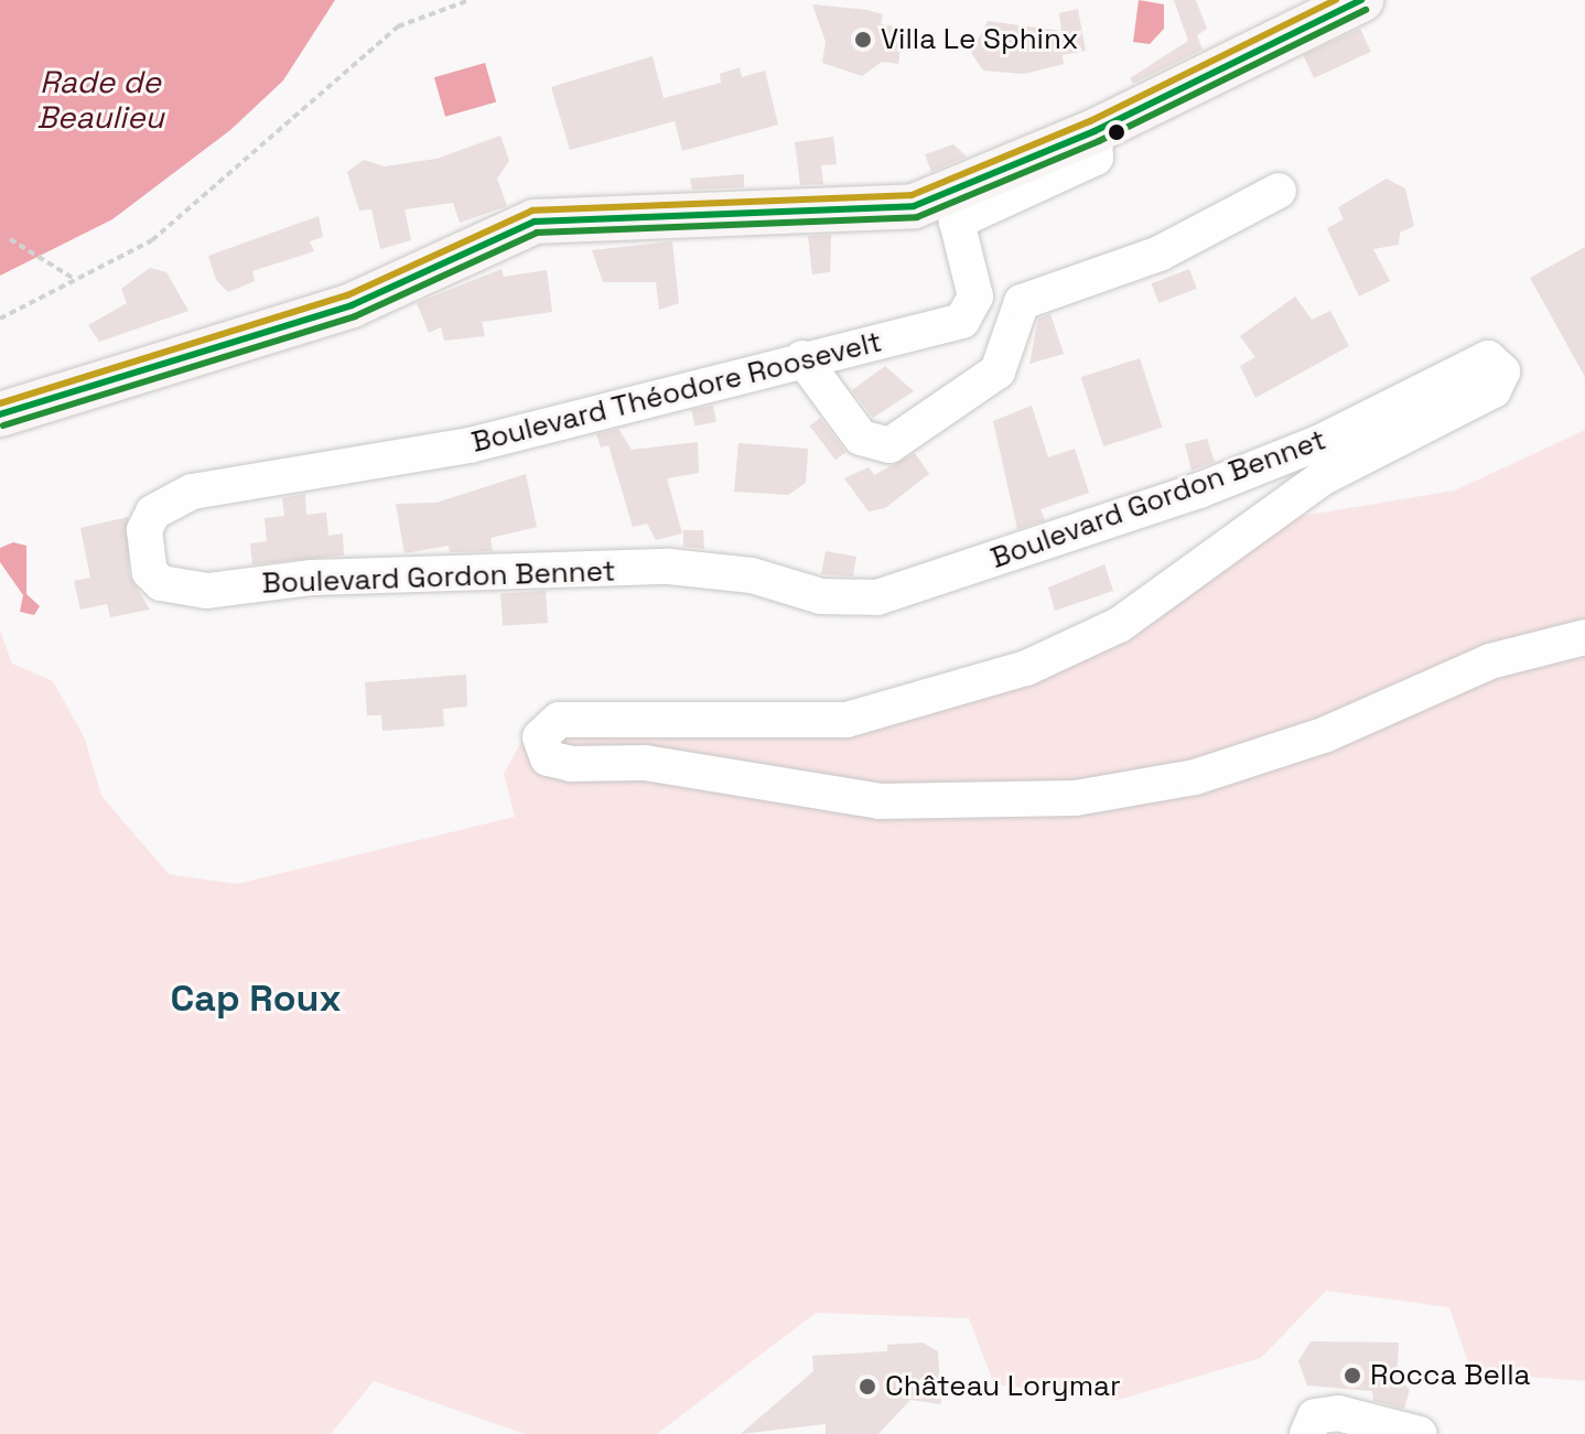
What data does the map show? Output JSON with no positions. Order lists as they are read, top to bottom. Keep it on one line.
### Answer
{"streets":{"street":["Boulevard Théodore Roosevelt","Boulevard Gordon Bennet"]},"crossings":[["Boulevard Théodore Roosevelt","Boulevard Gordon Bennet"]],"districts":["Cap Roux"],"water":["Rade de Beaulieu"],"places":["Villa Le Sphinx","Rocca Bella","Château Lorymar"]}
